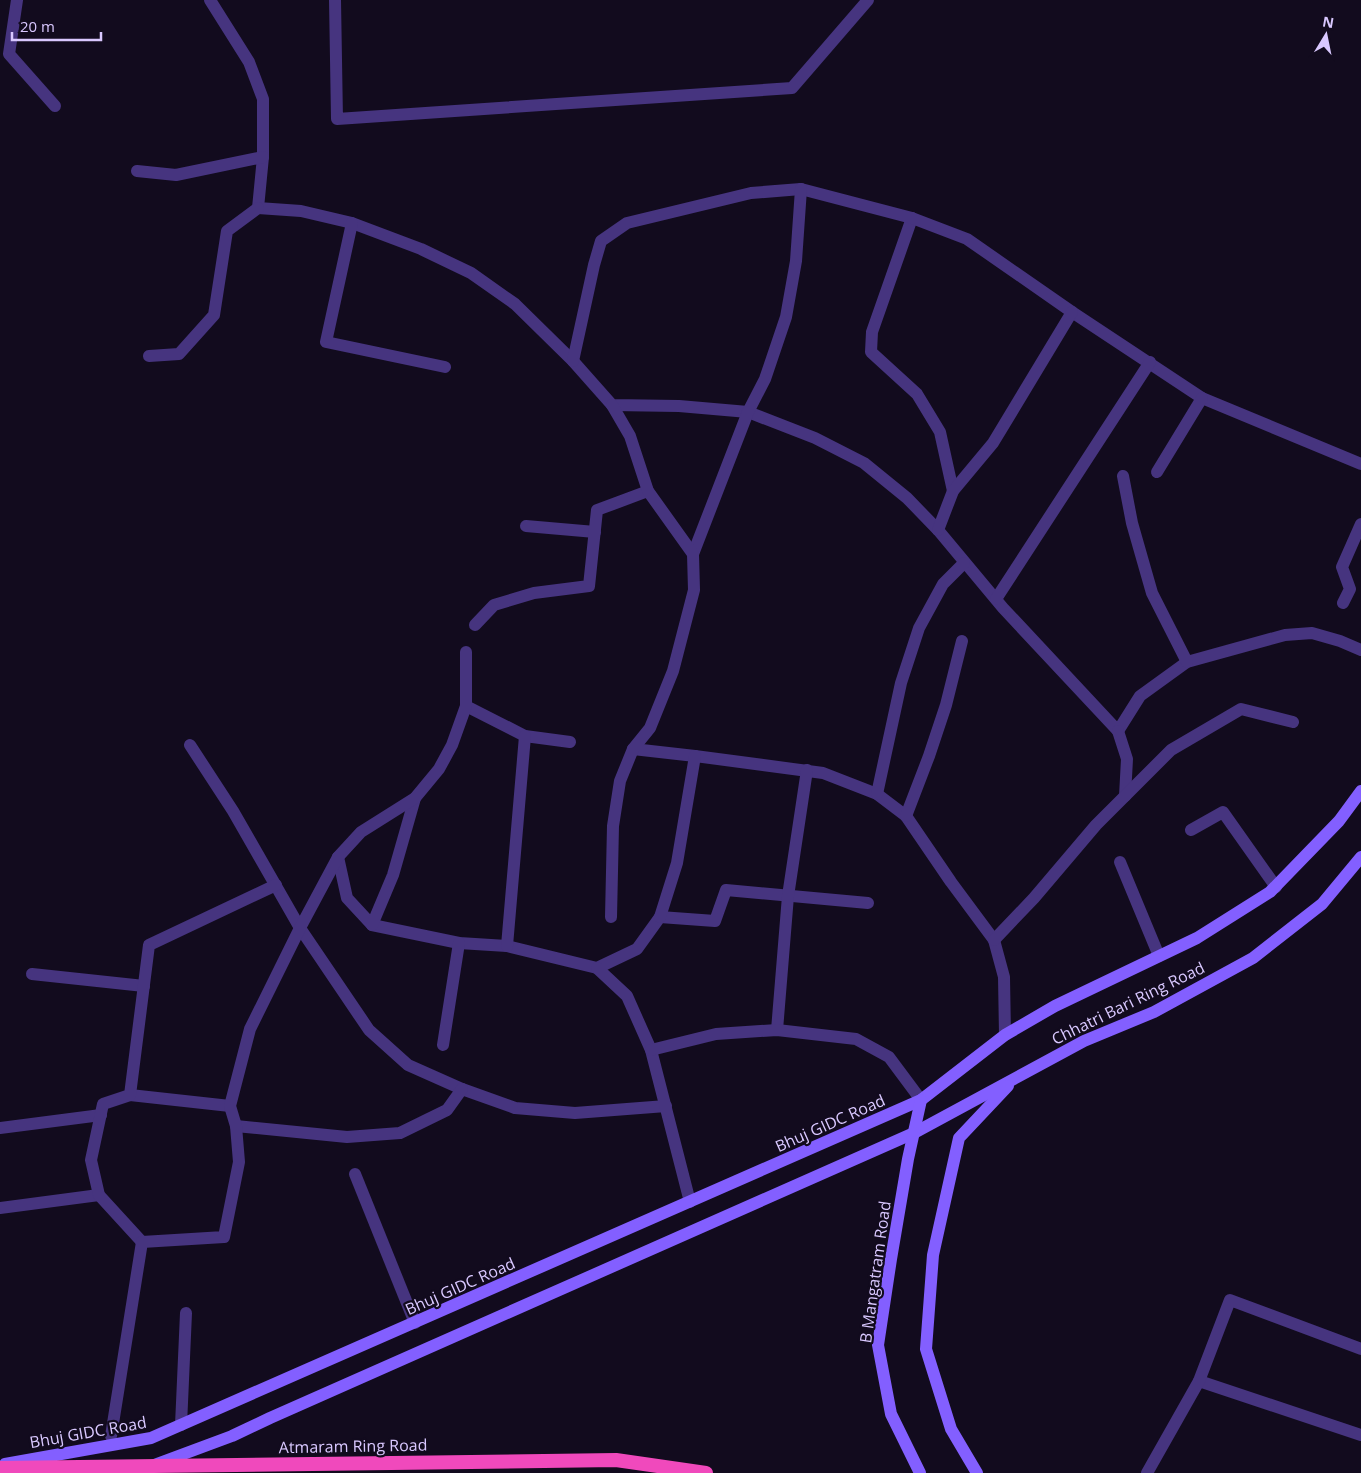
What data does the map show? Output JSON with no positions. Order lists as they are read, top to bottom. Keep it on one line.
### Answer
{"streets":{"highway":["Atmaram Ring Road"],"main road":["Chhatri Bari Ring Road","Bhuj GIDC Road","B Mangatram Road"]},"crossings":[["Bhuj GIDC Road","B Mangatram Road"],["Bhuj GIDC Road","Atmaram Ring Road"]],"scale_bar":"20 m","north":"top"}
